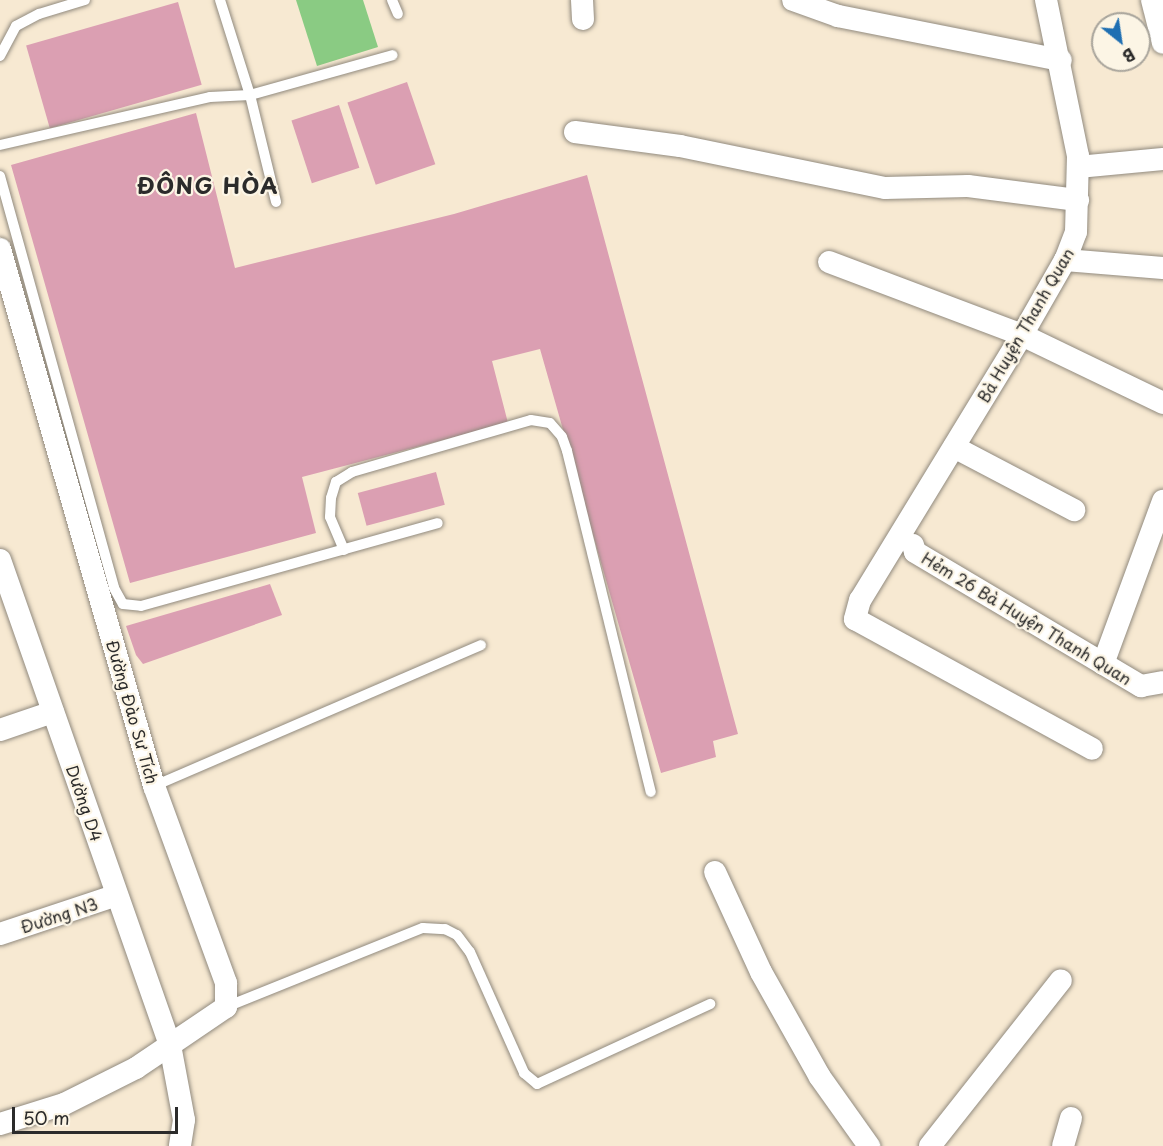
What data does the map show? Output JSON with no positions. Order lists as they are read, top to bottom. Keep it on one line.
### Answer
{"streets":{"street":["Bà Huyện Thanh Quan","Hẻm 26 Bà Huyện Thanh Quan","Đường Đào Sư Tích","Dường D4","Đường N3"]},"crossings":[["Bà Huyện Thanh Quan","Hẻm 26 Bà Huyện Thanh Quan"],["Dường D4","Đường N3"]],"districts":["ĐÔNG HÒA"],"scale_bar":"50 m","north":"bottom right"}
